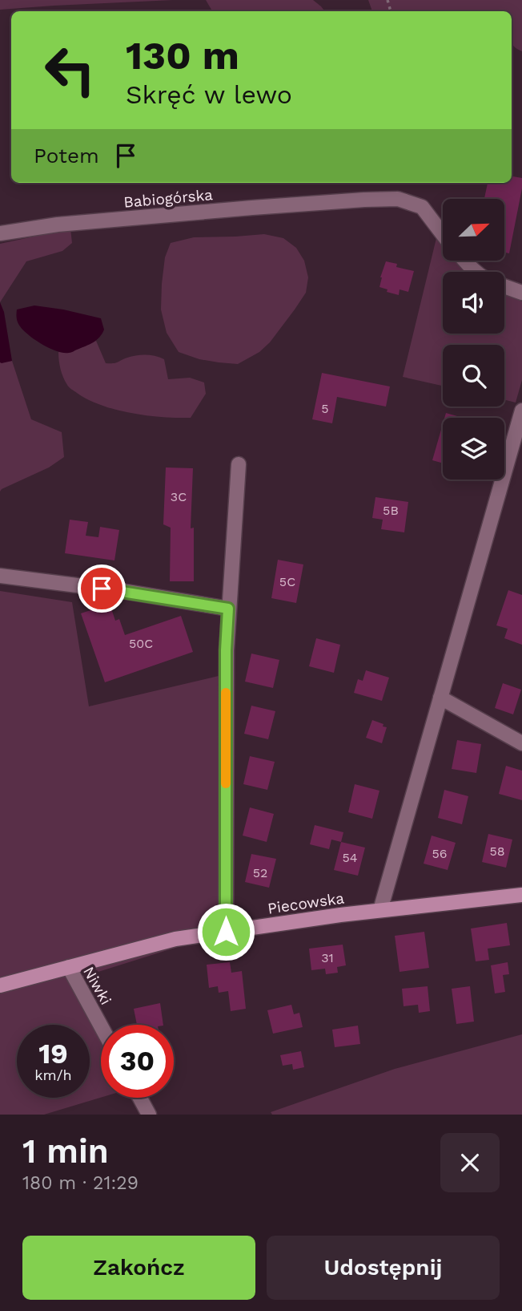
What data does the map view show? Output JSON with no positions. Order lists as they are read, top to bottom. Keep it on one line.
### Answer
{"streets":{"street":["Babiogórska","Piecowska","Niwki"]},"crossings":[["Piecowska","Niwki"]],"house_numbers":["5","3C","5B","5C","50C","58","56","54","52","31"],"north":"top right","page":{"turn":["130 m","Skręć w lewo"],"then":"Potem","speed":"19 km/h","limit":"30","heading":["1 min","180 m · 21:29"],"buttons":["Zakończ","Udostępnij"]}}
